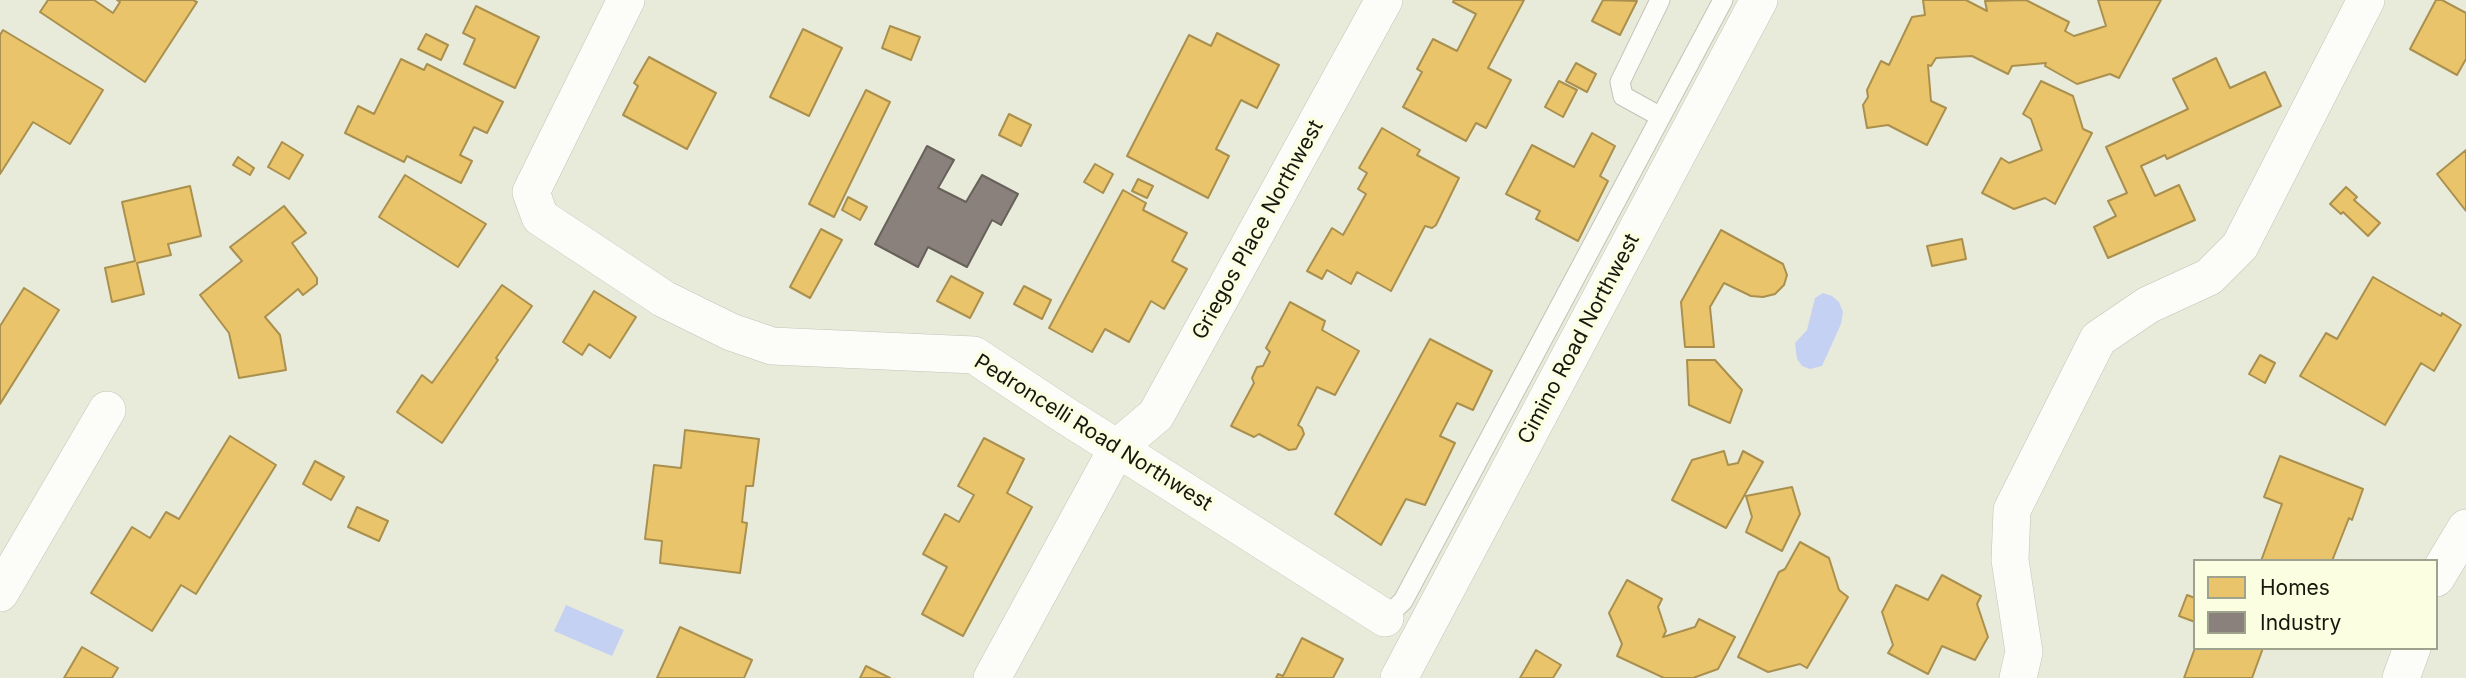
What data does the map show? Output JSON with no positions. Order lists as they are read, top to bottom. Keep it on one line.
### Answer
{"streets":{"street":["Griegos Place Northwest","Cimino Road Northwest","Pedroncelli Road Northwest"]},"crossings":[["Griegos Place Northwest","Pedroncelli Road Northwest"]],"legend":["Homes","Industry"]}
